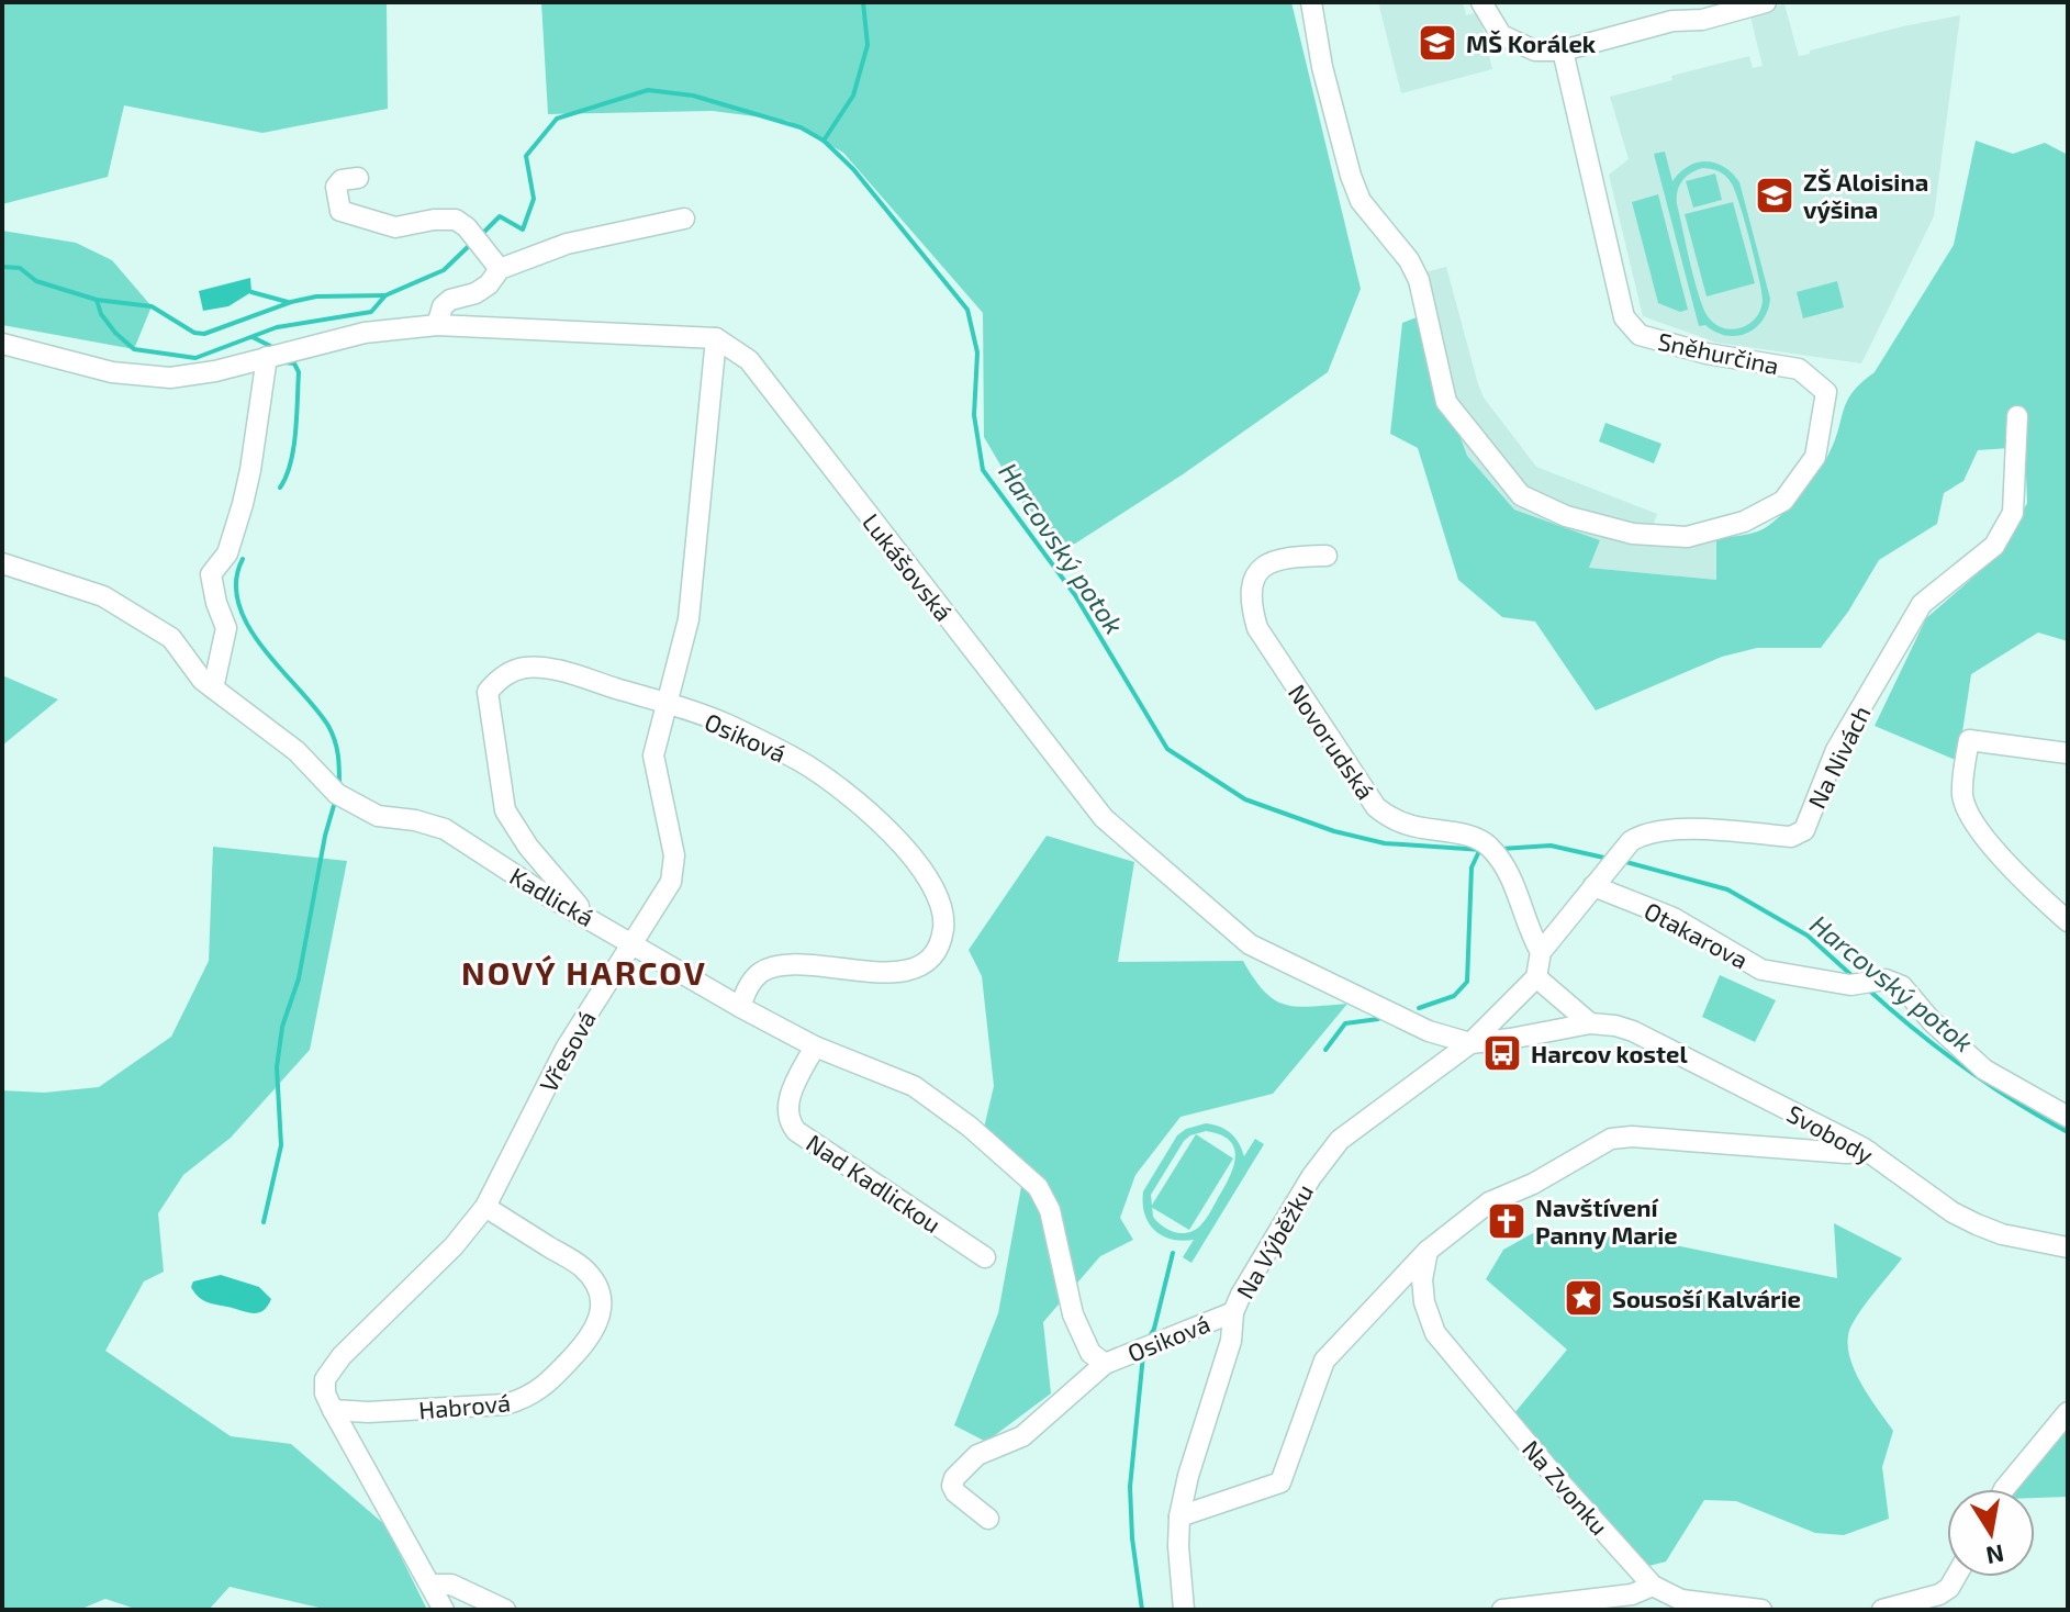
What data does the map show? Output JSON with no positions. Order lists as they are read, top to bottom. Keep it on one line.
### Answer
{"streets":{"street":["Sněhurčina","Lukášovská","Osiková","Novorudská","Na Nivách","Kadlická","Otakarova","Vřesová","Svobody","Nad Kadlickou","Na Výběžku","Habrová","Na Zvonku"]},"crossings":[["Lukášovská","Vřesová"],["Lukášovská","Svobody"],["Lukášovská","Na Výběžku"],["Osiková","Kadlická"],["Osiková","Vřesová"],["Osiková","Na Výběžku"],["Novorudská","Na Nivách"],["Na Nivách","Otakarova"],["Kadlická","Vřesová"],["Kadlická","Nad Kadlickou"],["Vřesová","Habrová"],["Svobody","Na Výběžku"]],"districts":["NOVÝ HARCOV"],"water":["Harcovský potok"],"places":{"school or university":["MŠ Korálek","ZŠ Aloisina výšina"],"bus stop":["Harcov kostel"],"church":["Navštívení Panny Marie"],"place":["Sousoší Kalvárie"]},"north":"bottom"}
